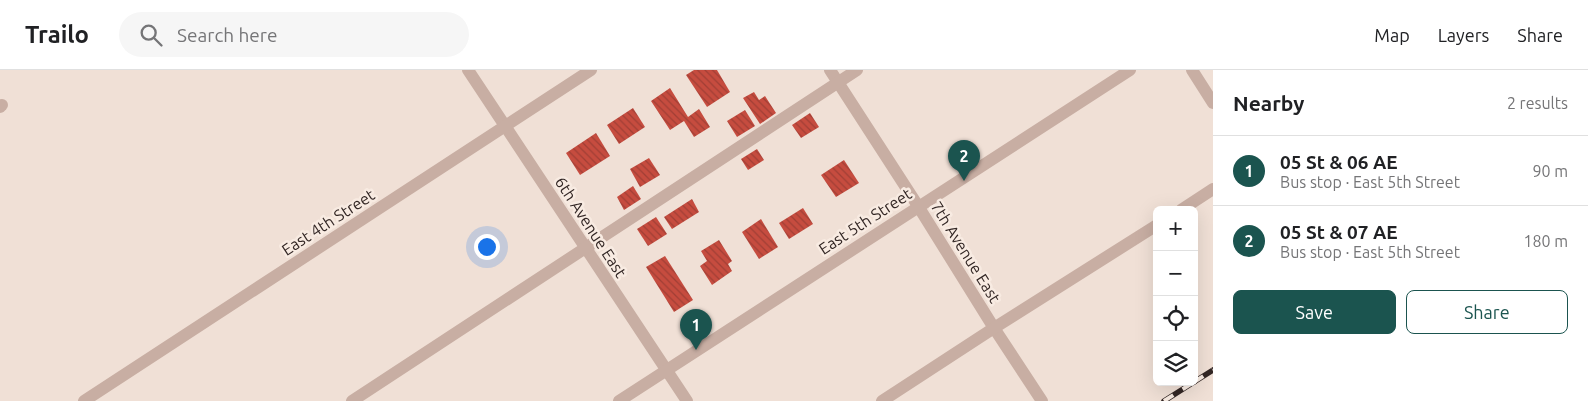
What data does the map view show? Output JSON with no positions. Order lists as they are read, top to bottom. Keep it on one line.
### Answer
{"streets":{"street":["East 5th Street","East 4th Street","6th Avenue East","7th Avenue East"]},"crossings":[["East 5th Street","6th Avenue East"],["East 5th Street","7th Avenue East"],["East 4th Street","6th Avenue East"]],"page":{"header":"Trailo","search":"Search here","nav":["Map","Layers","Share"],"heading":["Nearby","2 results"],"list":[{"mark":"1","name":"05 St & 06 AE","note":"Bus stop · East 5th Street","value":"90 m"},{"mark":"2","name":"05 St & 07 AE","note":"Bus stop · East 5th Street","value":"180 m"}],"pins":["2","1"],"map_buttons":["+","−"],"buttons":["Save","Share"]}}
